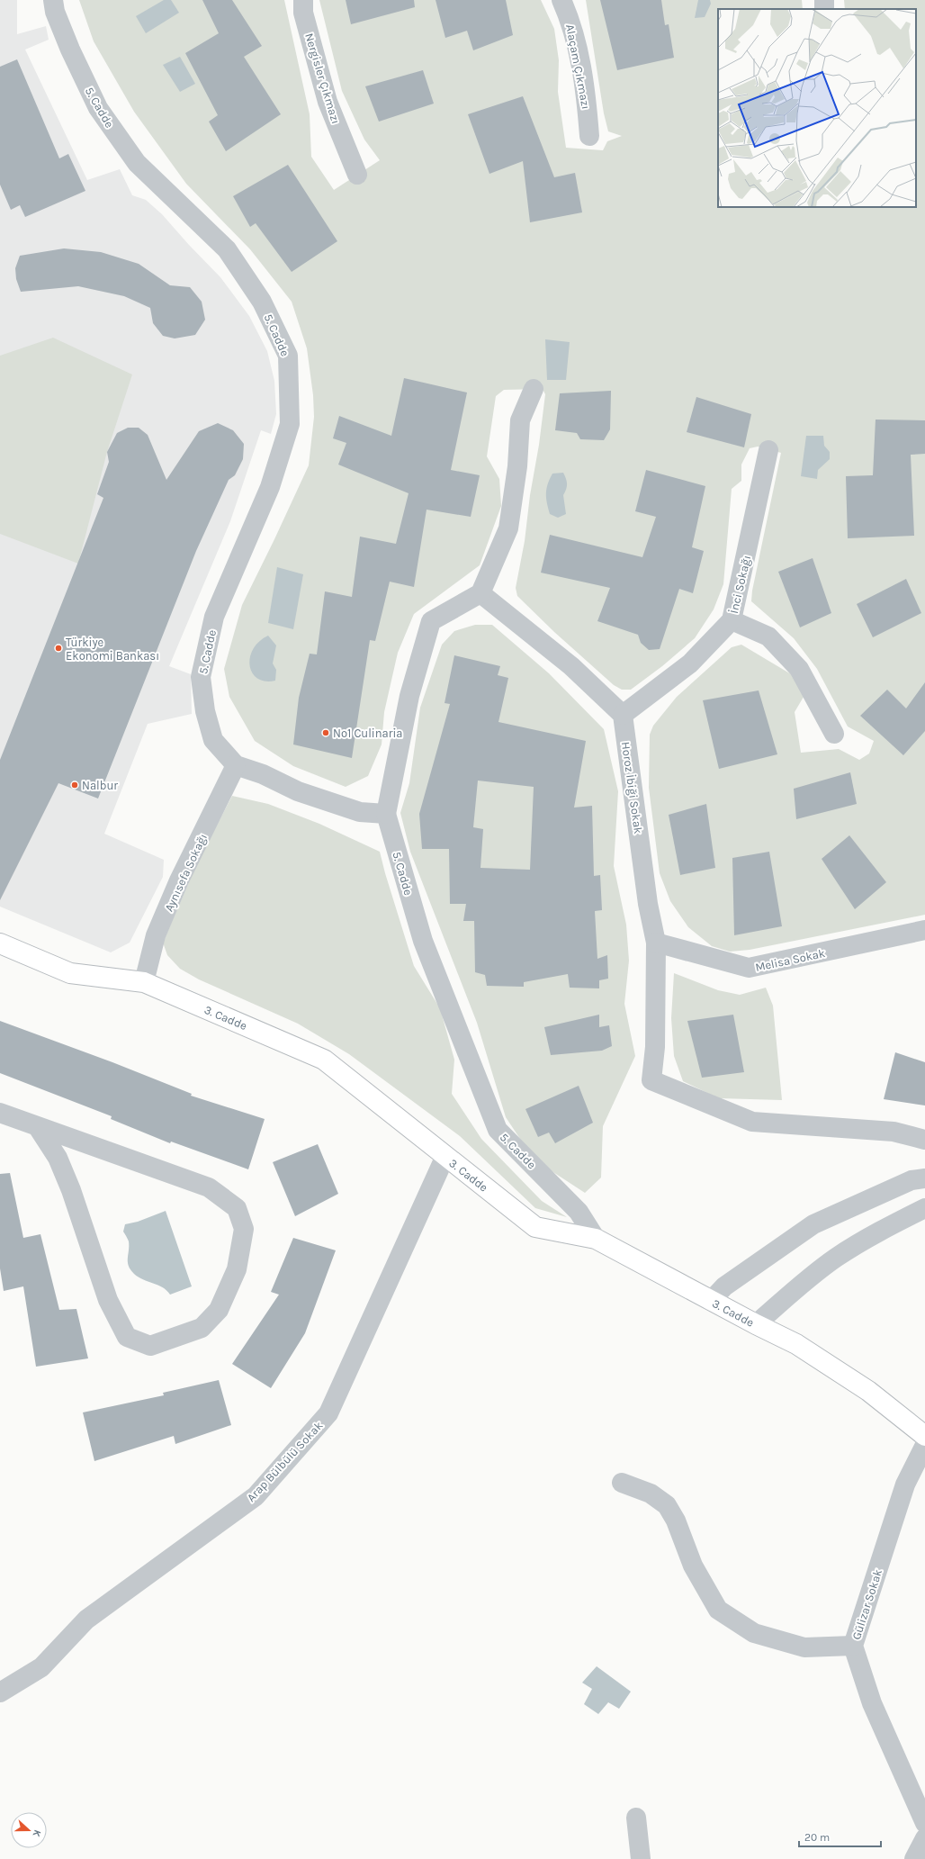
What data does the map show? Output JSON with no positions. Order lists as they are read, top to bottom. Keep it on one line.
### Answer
{"streets":{"main road":["3. Cadde"],"street":["Alaçam Çıkmazı","Nergisler Çıkmazı","5. Cadde","İnci Sokağı","Horoz İbiği Sokak","Aynısefa Sokağı","Melisa Sokak","Arap Bülbülü Sokak","Gülizar Sokak"]},"crossings":[["5. Cadde","Aynısefa Sokağı"],["5. Cadde","3. Cadde"],["İnci Sokağı","Horoz İbiği Sokak"],["Horoz İbiği Sokak","Melisa Sokak"],["Aynısefa Sokağı","3. Cadde"],["3. Cadde","Arap Bülbülü Sokak"]],"places":["Türkiye Ekonomi Bankası","No1 Culinaria","Nalbur"],"scale_bar":"20 m","north":"right"}
